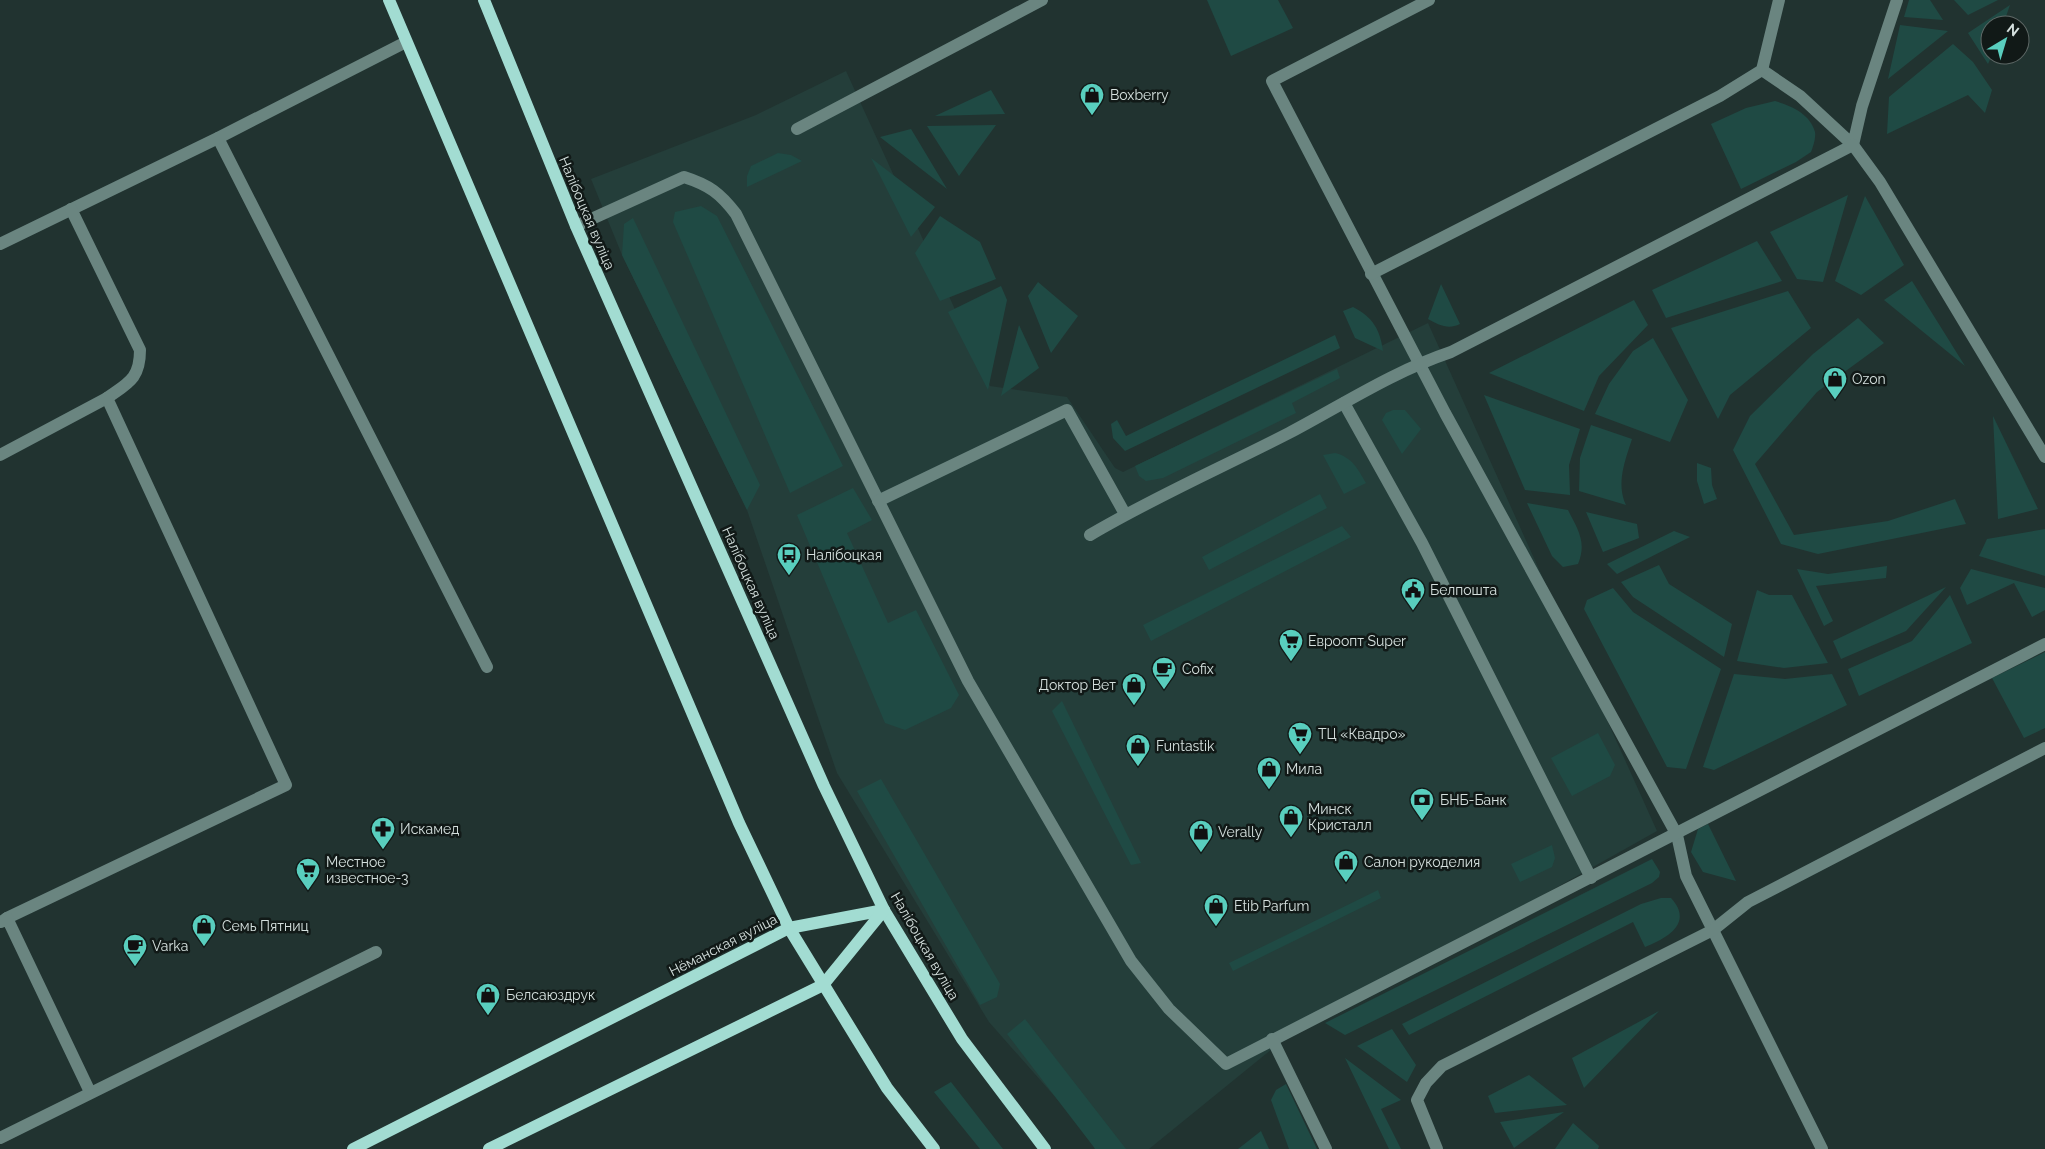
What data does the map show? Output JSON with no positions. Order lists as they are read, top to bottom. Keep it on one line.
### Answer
{"streets":{"main road":["Налібоцкая вуліца","Нёманская вуліца"]},"crossings":[["Налібоцкая вуліца","Нёманская вуліца"]],"places":{"shop":["Boxberry","Ozon","Доктор Вет","Funtastik","Мила","Минск Кристалл","Verally","Салон рукоделия","Etib Parfum","Семь Пятниц","Белсаюздрук"],"bus stop":["Налібоцкая"],"public building":["Белпошта"],"supermarket":["Евроопт Super","ТЦ «Квадро»","Местное известное-3"],"cafe":["Cofix","Varka"],"bank":["БНБ-Банк"],"pharmacy":["Искамед"]},"north":"top right"}
